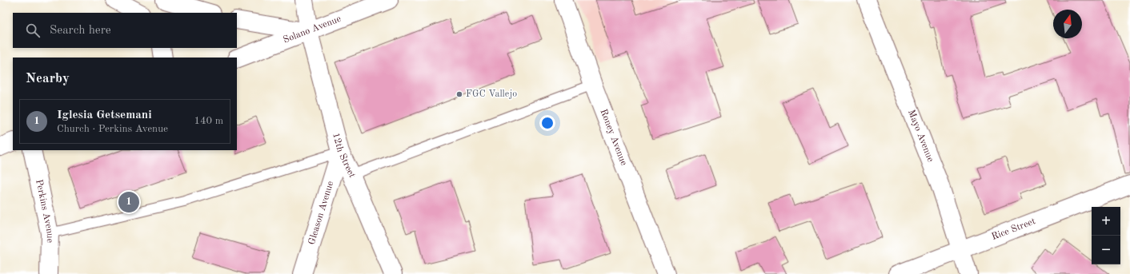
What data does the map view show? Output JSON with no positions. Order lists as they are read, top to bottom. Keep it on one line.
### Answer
{"streets":{"street":["Solano Avenue","Mayo Avenue","Roney Avenue","12th Street","Perkins Avenue","Gleason Avenue","Rice Street"]},"crossings":[["Solano Avenue","12th Street"],["Mayo Avenue","Rice Street"],["12th Street","Gleason Avenue"]],"places":["FGC Vallejo"],"north":"top","page":{"search":"Search here","heading":"Nearby","list":[{"mark":"1","name":"Iglesia Getsemani","note":"Church · Perkins Avenue","value":"140 m"}],"pins":"1","map_buttons":["+","−"]}}
